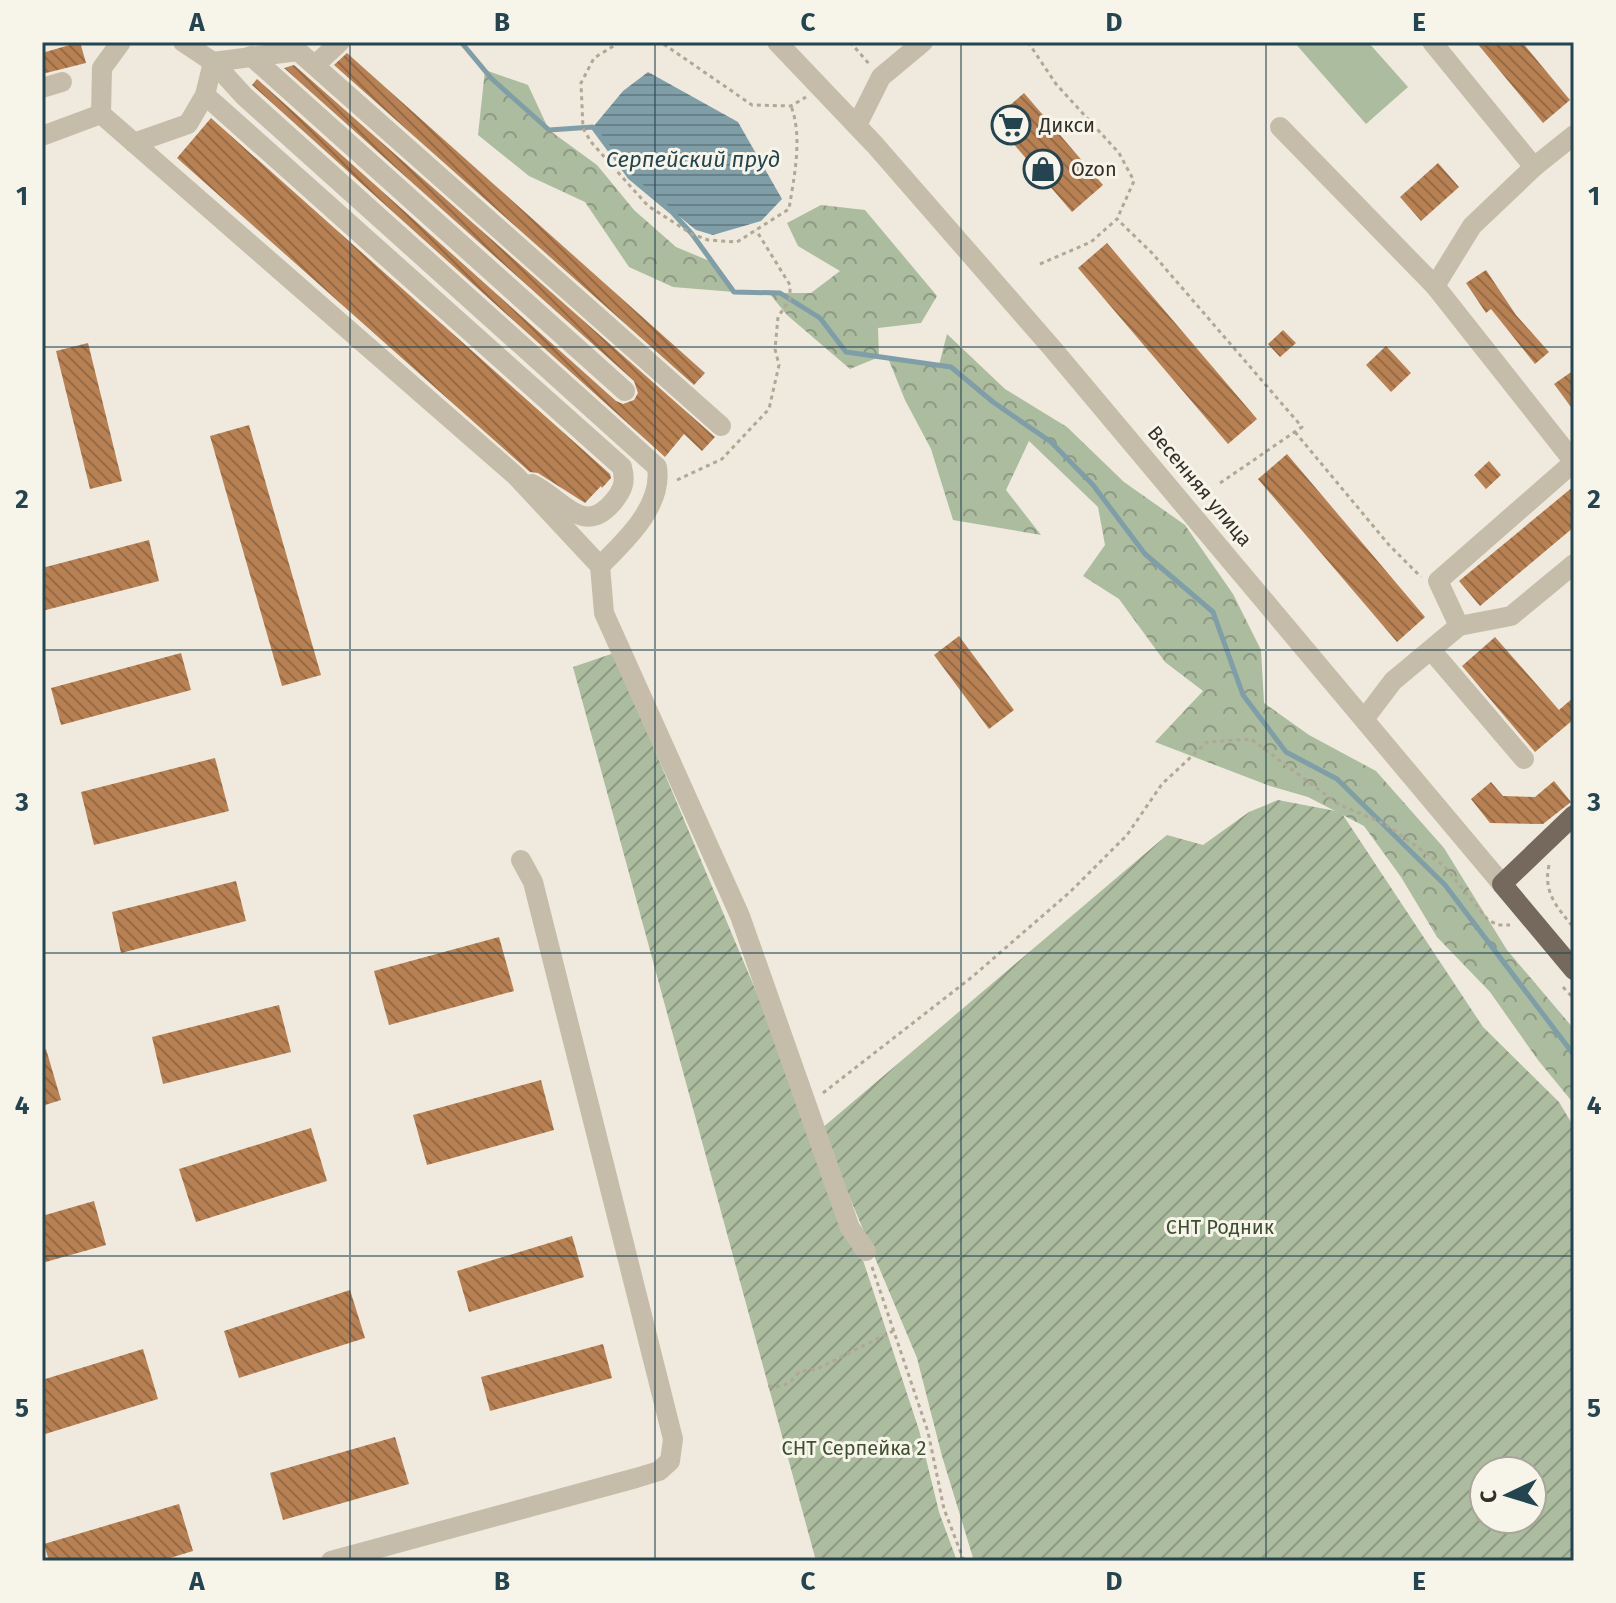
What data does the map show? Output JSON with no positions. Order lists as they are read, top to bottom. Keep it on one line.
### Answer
{"streets":{"main road":["Весенняя улица"]},"water":["Серпейский пруд"],"parks":["СНТ Родник","СНТ Серпейка 2"],"places":{"supermarket":["Дикси"],"shop":["Ozon"]},"north":"left","grid":{"columns":["A","B","C","D","E"],"rows":["1","2","3","4","5"]}}
